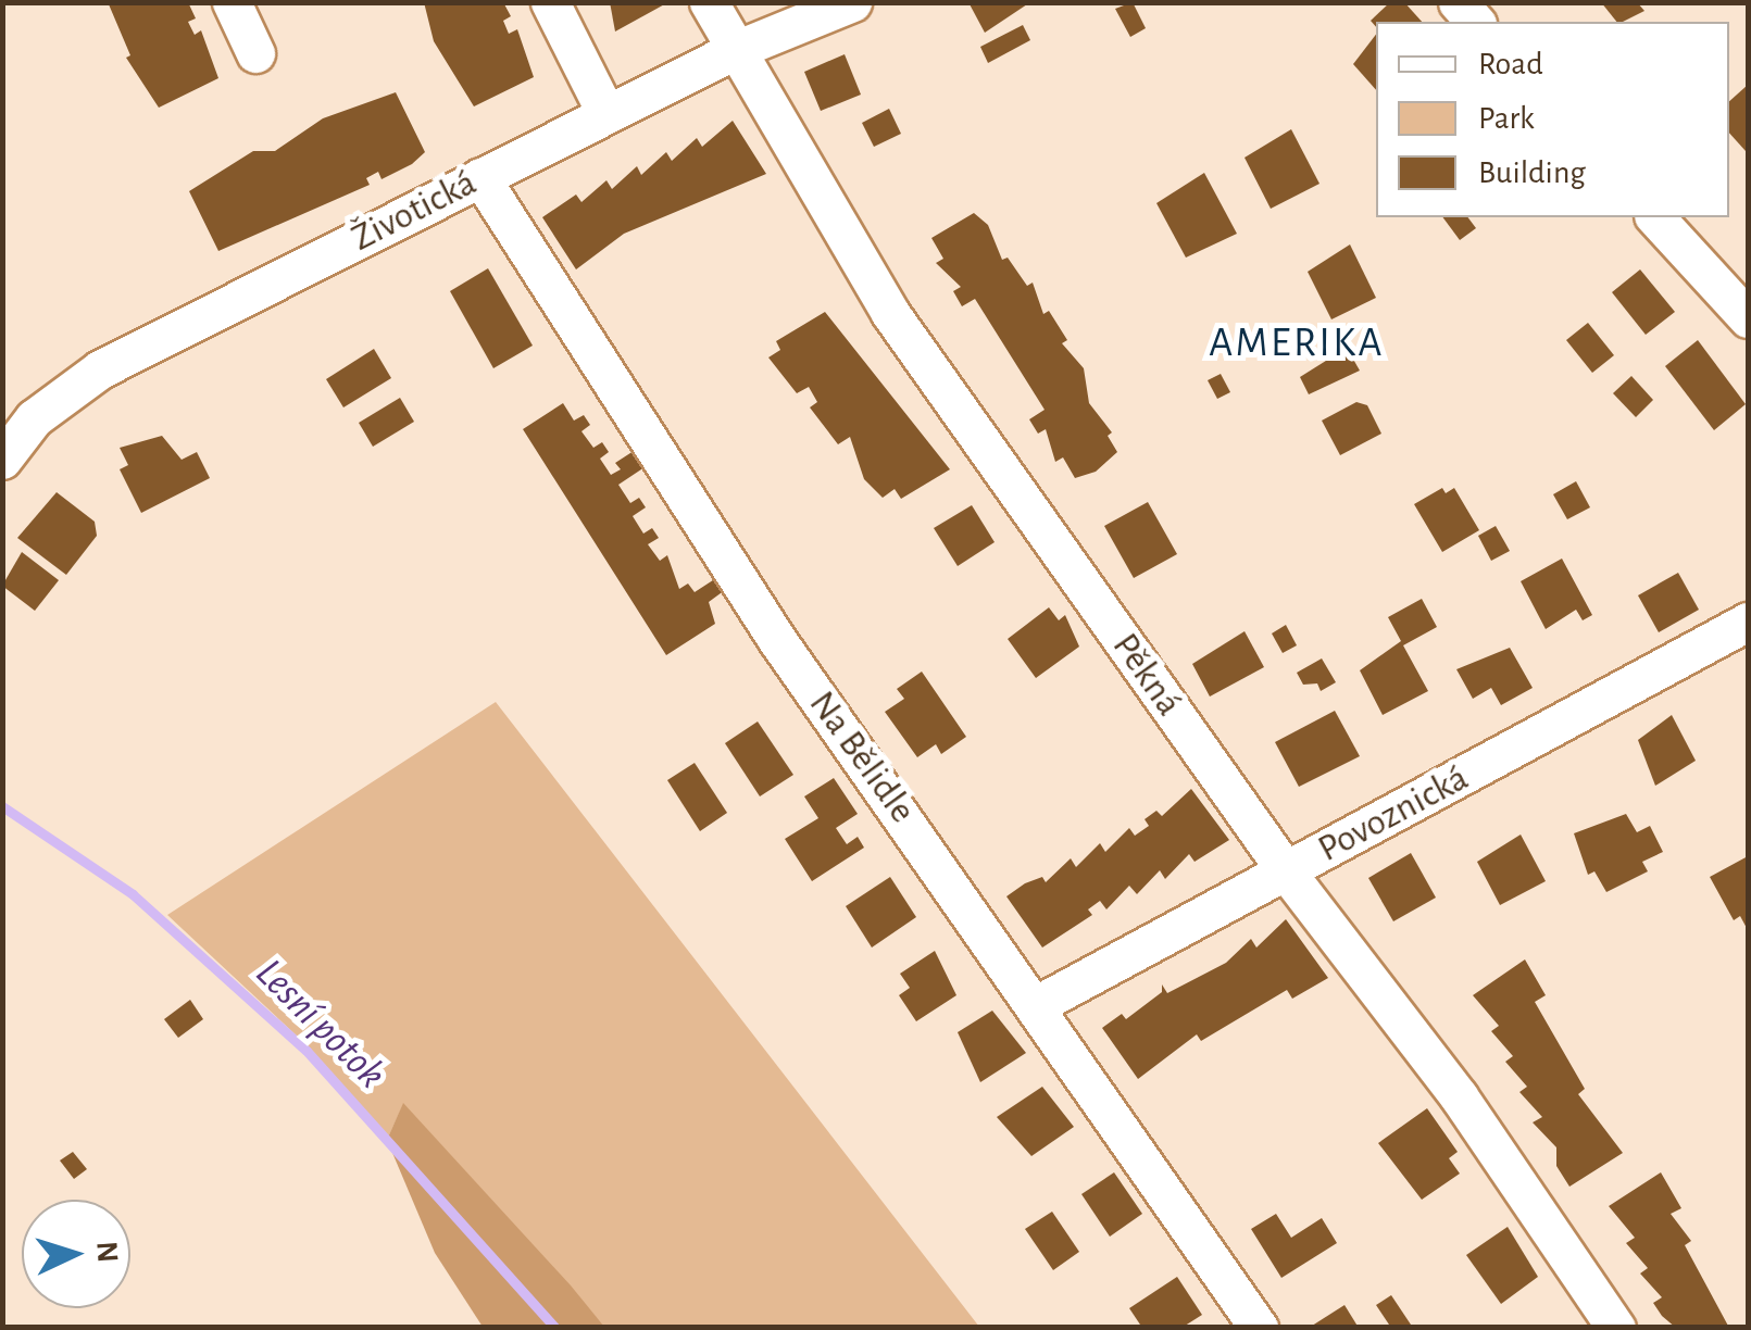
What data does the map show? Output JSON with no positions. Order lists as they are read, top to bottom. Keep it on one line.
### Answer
{"streets":{"street":["Životická","Pěkná","Na Bělidle","Povoznická"]},"crossings":[["Životická","Pěkná"],["Životická","Na Bělidle"],["Pěkná","Povoznická"],["Na Bělidle","Povoznická"]],"districts":["AMERIKA"],"water":["Lesní potok"],"legend":["Road","Park","Building"],"north":"right"}
